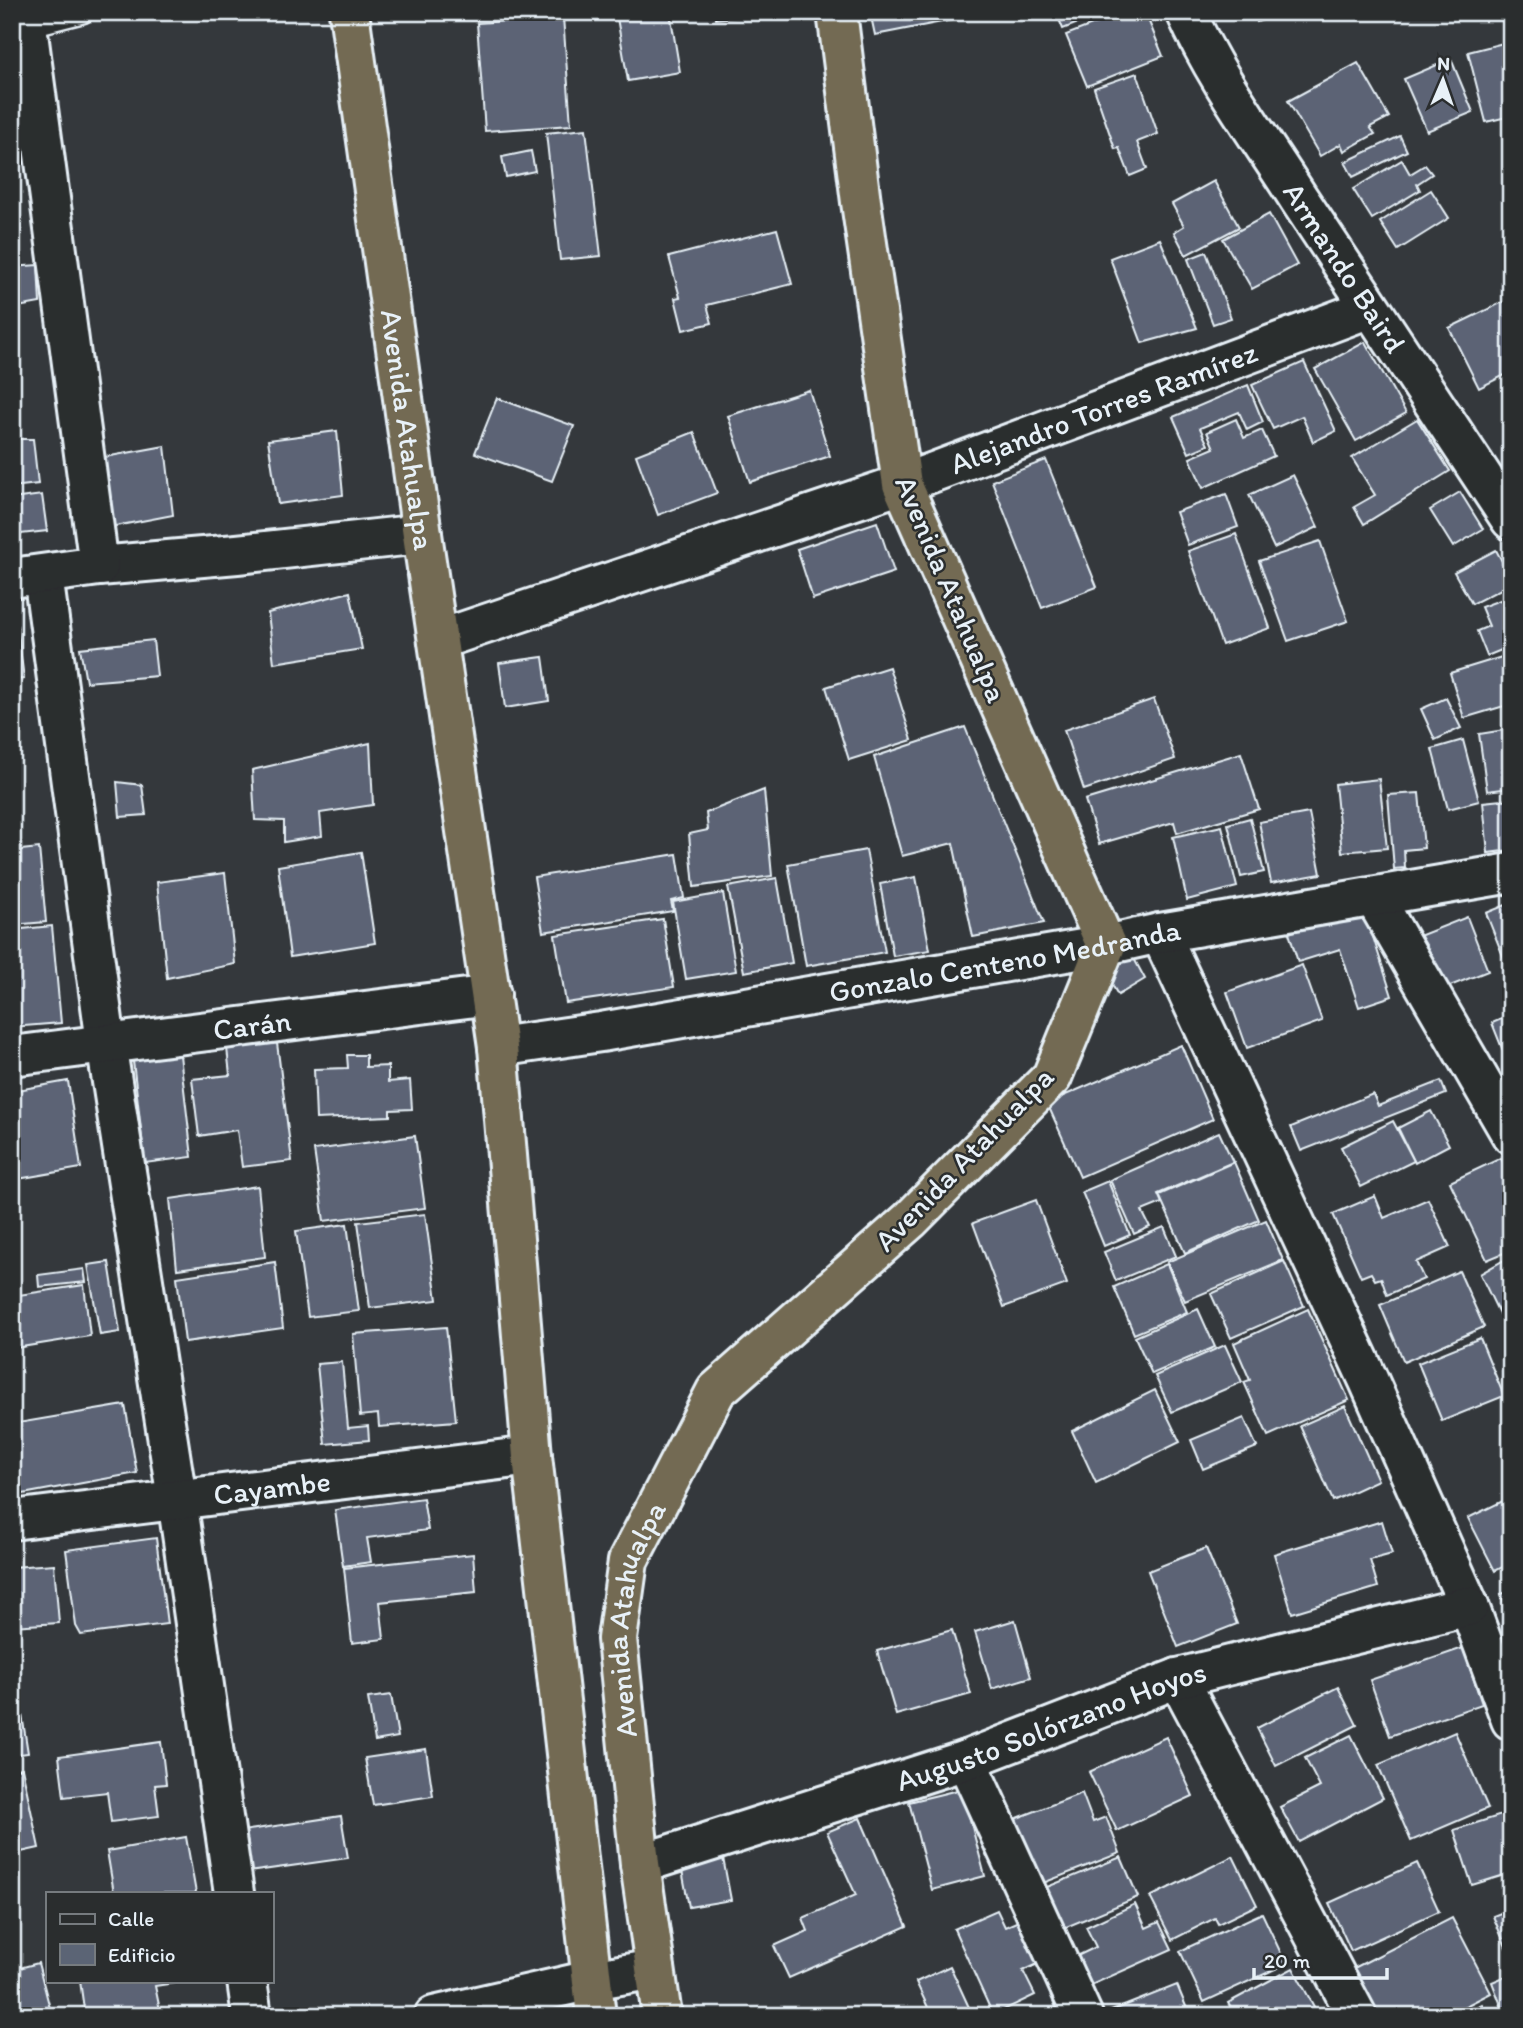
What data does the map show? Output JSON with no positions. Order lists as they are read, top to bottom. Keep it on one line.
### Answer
{"streets":{"highway":["Avenida Atahualpa"],"street":["Armando Baird","Alejandro Torres Ramírez","Gonzalo Centeno Medranda","Carán","Cayambe","Augusto Solórzano Hoyos"]},"crossings":[["Armando Baird","Alejandro Torres Ramírez"],["Alejandro Torres Ramírez","Avenida Atahualpa"],["Avenida Atahualpa","Gonzalo Centeno Medranda"],["Avenida Atahualpa","Carán"],["Avenida Atahualpa","Cayambe"],["Avenida Atahualpa","Augusto Solórzano Hoyos"]],"legend":["Calle","Edificio"],"scale_bar":"20 m","north":"top"}
